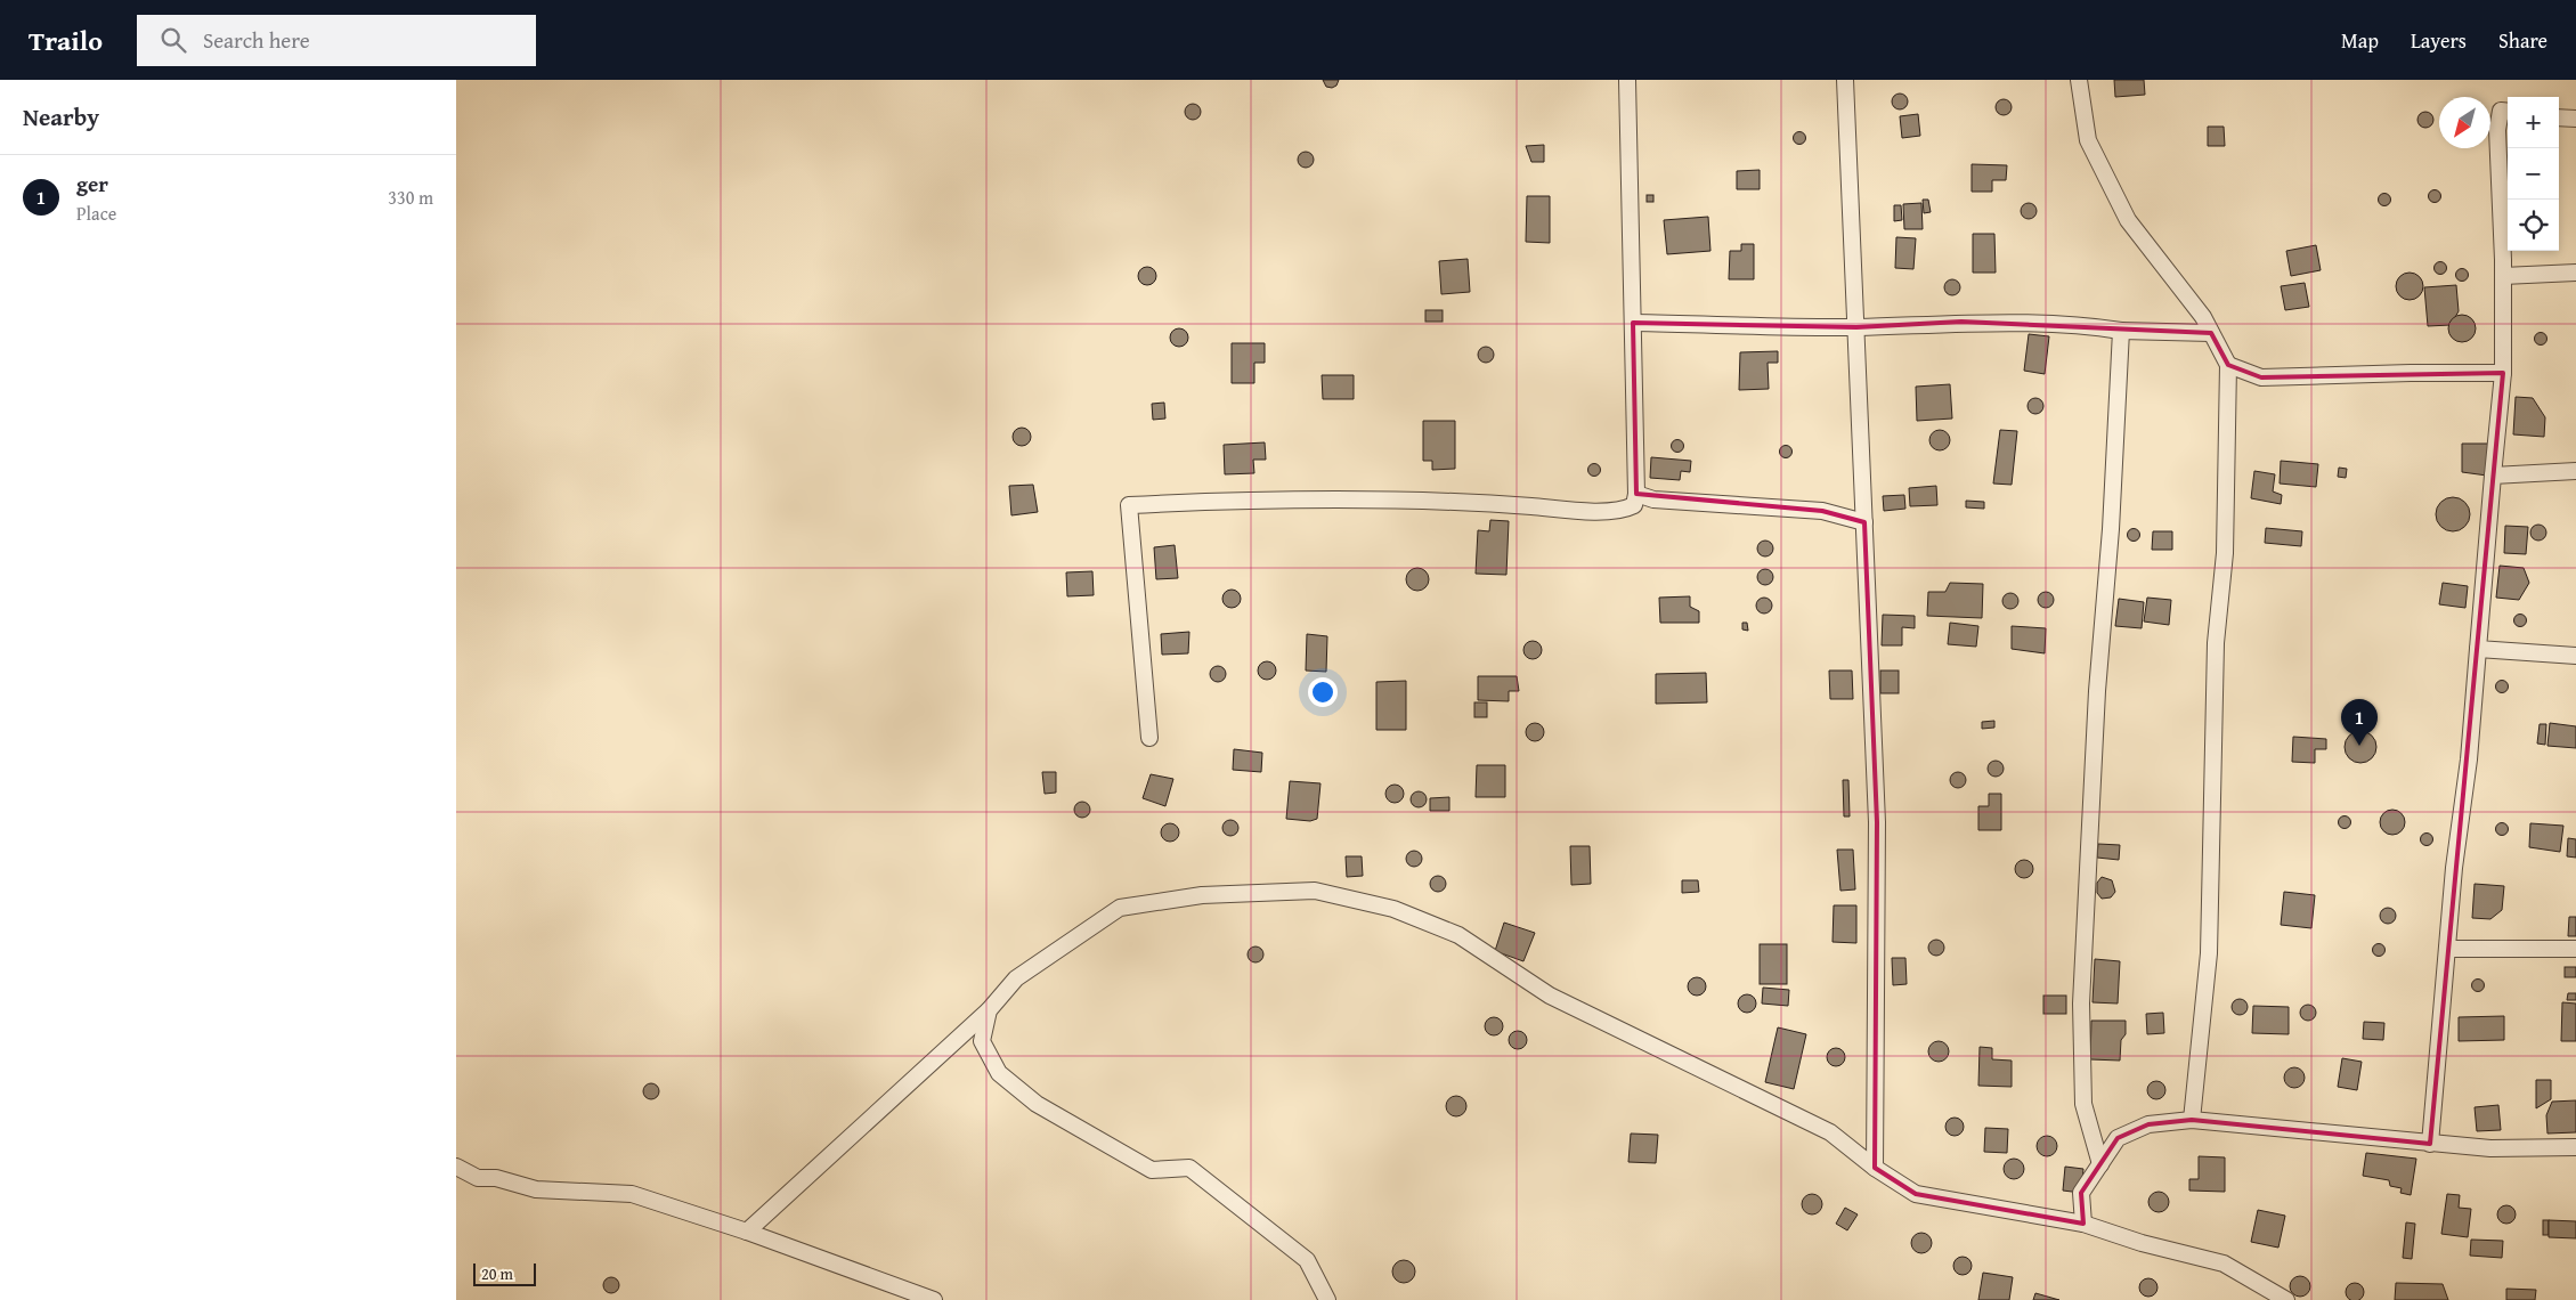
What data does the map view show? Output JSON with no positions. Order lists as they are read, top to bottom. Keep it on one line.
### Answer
{"scale_bar":"20 m","north":"bottom left","page":{"header":"Trailo","search":"Search here","nav":["Map","Layers","Share"],"heading":"Nearby","map_buttons":["+","−"],"list":[{"mark":"1","name":"ger","note":"Place","value":"330 m"}],"pins":"1","scale":"20 m"}}
